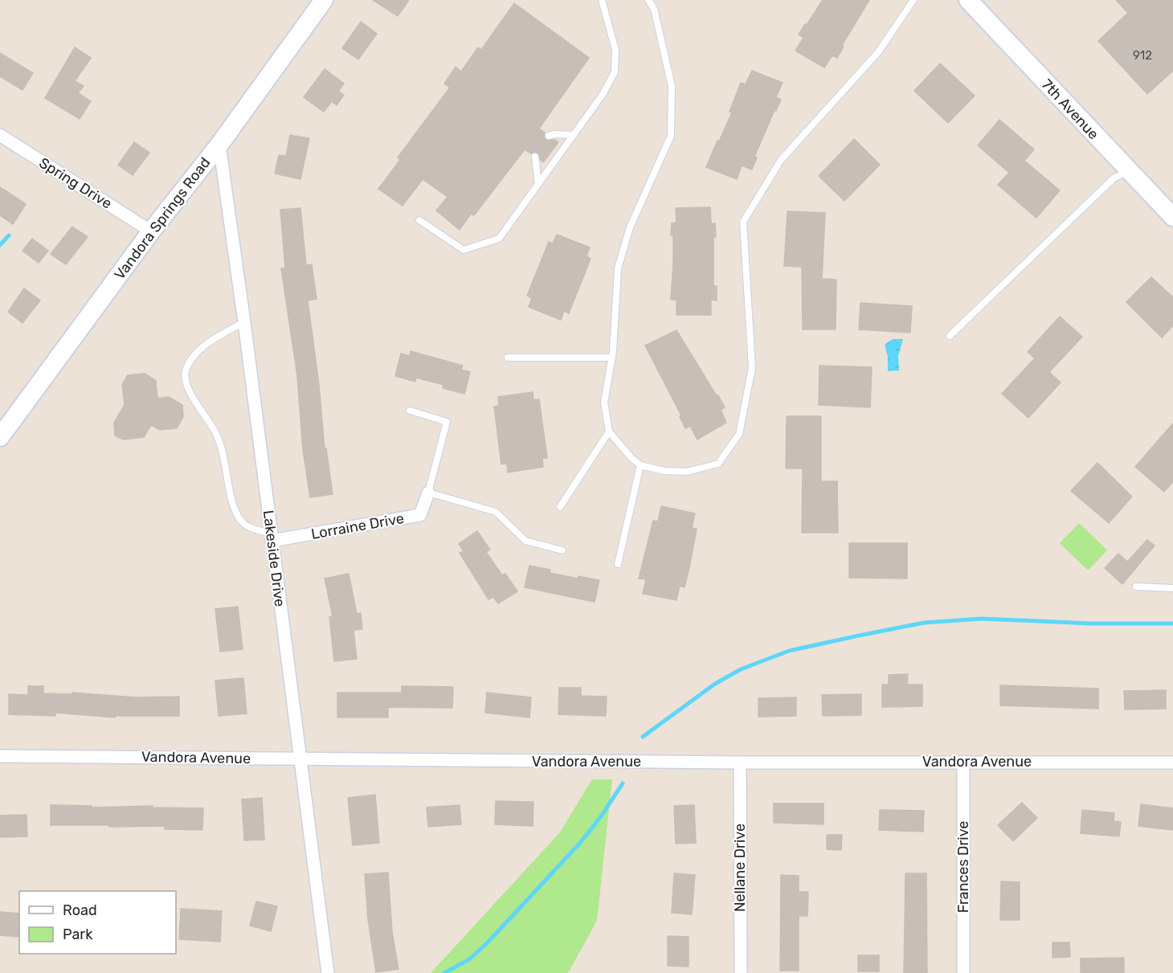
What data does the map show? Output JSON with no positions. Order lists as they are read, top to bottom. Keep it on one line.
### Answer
{"streets":{"street":["7th Avenue","Spring Drive","Vandora Springs Road","Lorraine Drive","Lakeside Drive","Vandora Avenue","Frances Drive","Nellane Drive"]},"crossings":[["Spring Drive","Vandora Springs Road"],["Vandora Springs Road","Lakeside Drive"],["Lorraine Drive","Lakeside Drive"],["Lakeside Drive","Vandora Avenue"],["Vandora Avenue","Frances Drive"],["Vandora Avenue","Nellane Drive"]],"house_numbers":["912"],"legend":["Road","Park"]}
